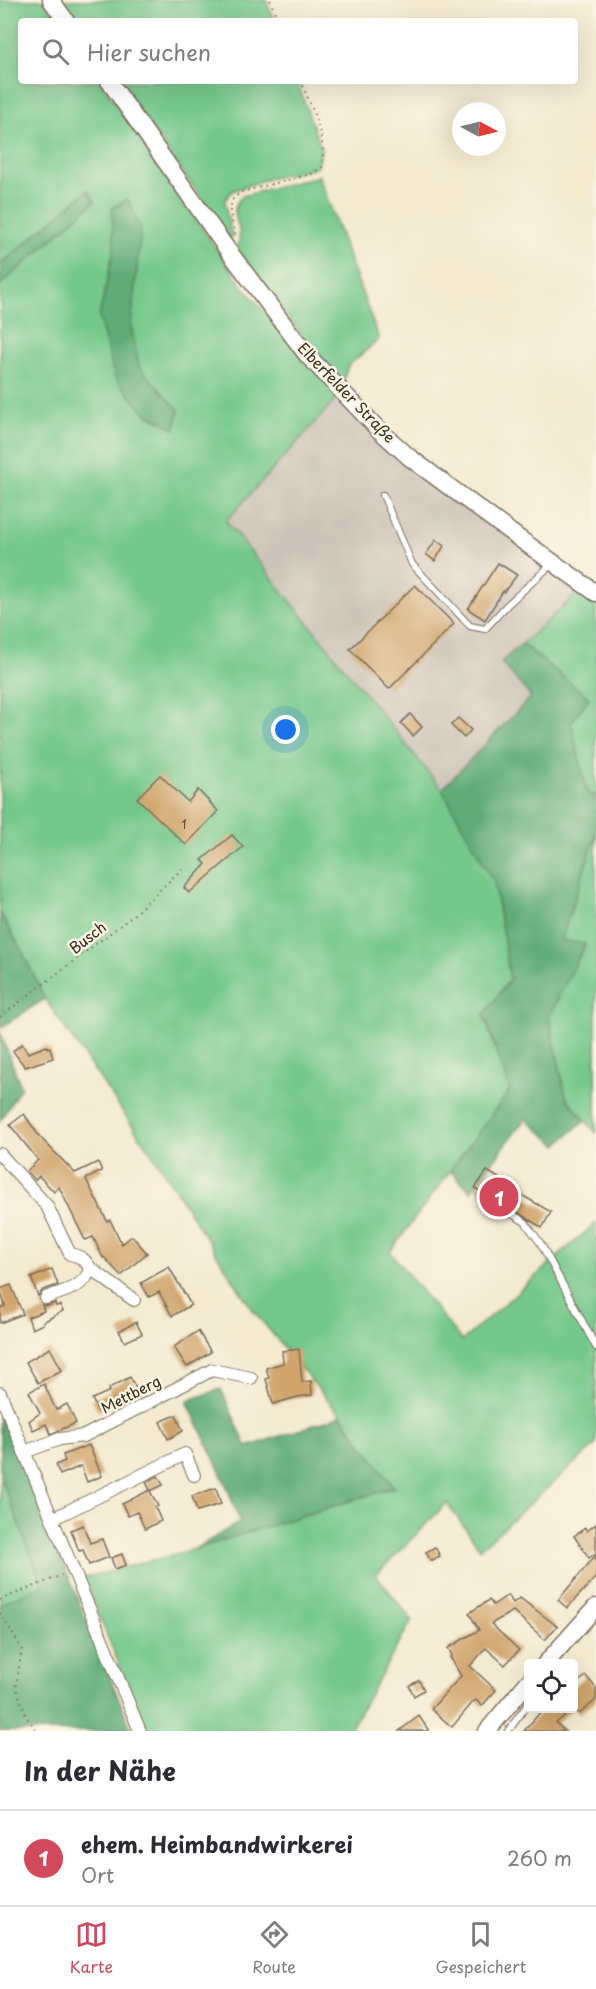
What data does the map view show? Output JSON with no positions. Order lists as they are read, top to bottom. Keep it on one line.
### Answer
{"streets":{"main road":["Elberfelder Straße"],"street":["Mettberg"],"path":["Busch"]},"house_numbers":["1"],"north":"right","page":{"search":"Hier suchen","pins":"1","heading":"In der Nähe","list":[{"mark":"1","name":"ehem. Heimbandwirkerei","note":"Ort","value":"260 m"}],"nav":["Karte","Route","Gespeichert"]}}
